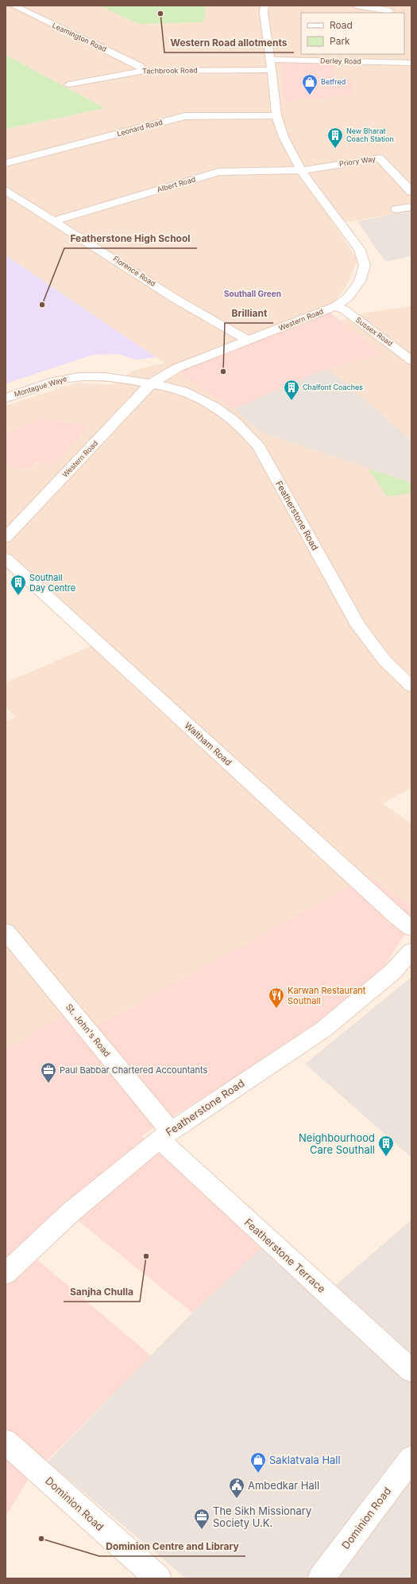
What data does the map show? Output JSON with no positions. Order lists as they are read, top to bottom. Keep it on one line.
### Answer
{"streets":{"street":["Leamington Road","Derley Road","Tachbrook Road","Leonard Road","Priory Way","Albert Road","Florence Road","Western Road","Sussex Road","Montague Waye","Featherstone Road","Waltham Road","St. John's Road","Featherstone Terrace","Dominion Road"]},"crossings":[["Leamington Road","Tachbrook Road"],["Derley Road","Western Road"],["Tachbrook Road","Western Road"],["Leonard Road","Western Road"],["Priory Way","Albert Road"],["Priory Way","Western Road"],["Albert Road","Florence Road"],["Albert Road","Western Road"],["Florence Road","Western Road"],["Western Road","Sussex Road"],["Western Road","Montague Waye"],["Western Road","Featherstone Road"],["Montague Waye","Featherstone Road"],["Featherstone Road","St. John's Road"],["Featherstone Road","Featherstone Terrace"],["St. John's Road","Featherstone Terrace"]],"districts":["Southall Green"],"places":{"other":["Western Road allotments","Featherstone High School","Brilliant","Sanjha Chulla","Dominion Centre and Library"],"shop":["Betfred","Saklatvala Hall"],"building":["New Bharat Coach Station","Chalfont Coaches","Southall Day Centre","Neighbourhood Care Southall"],"restaurant":["Karwan Restaurant Southall"],"office":["Paul Babbar Chartered Accountants","The Sikh Missionary Society U.K."],"public building":["Ambedkar Hall"]},"legend":["Road","Park"]}
